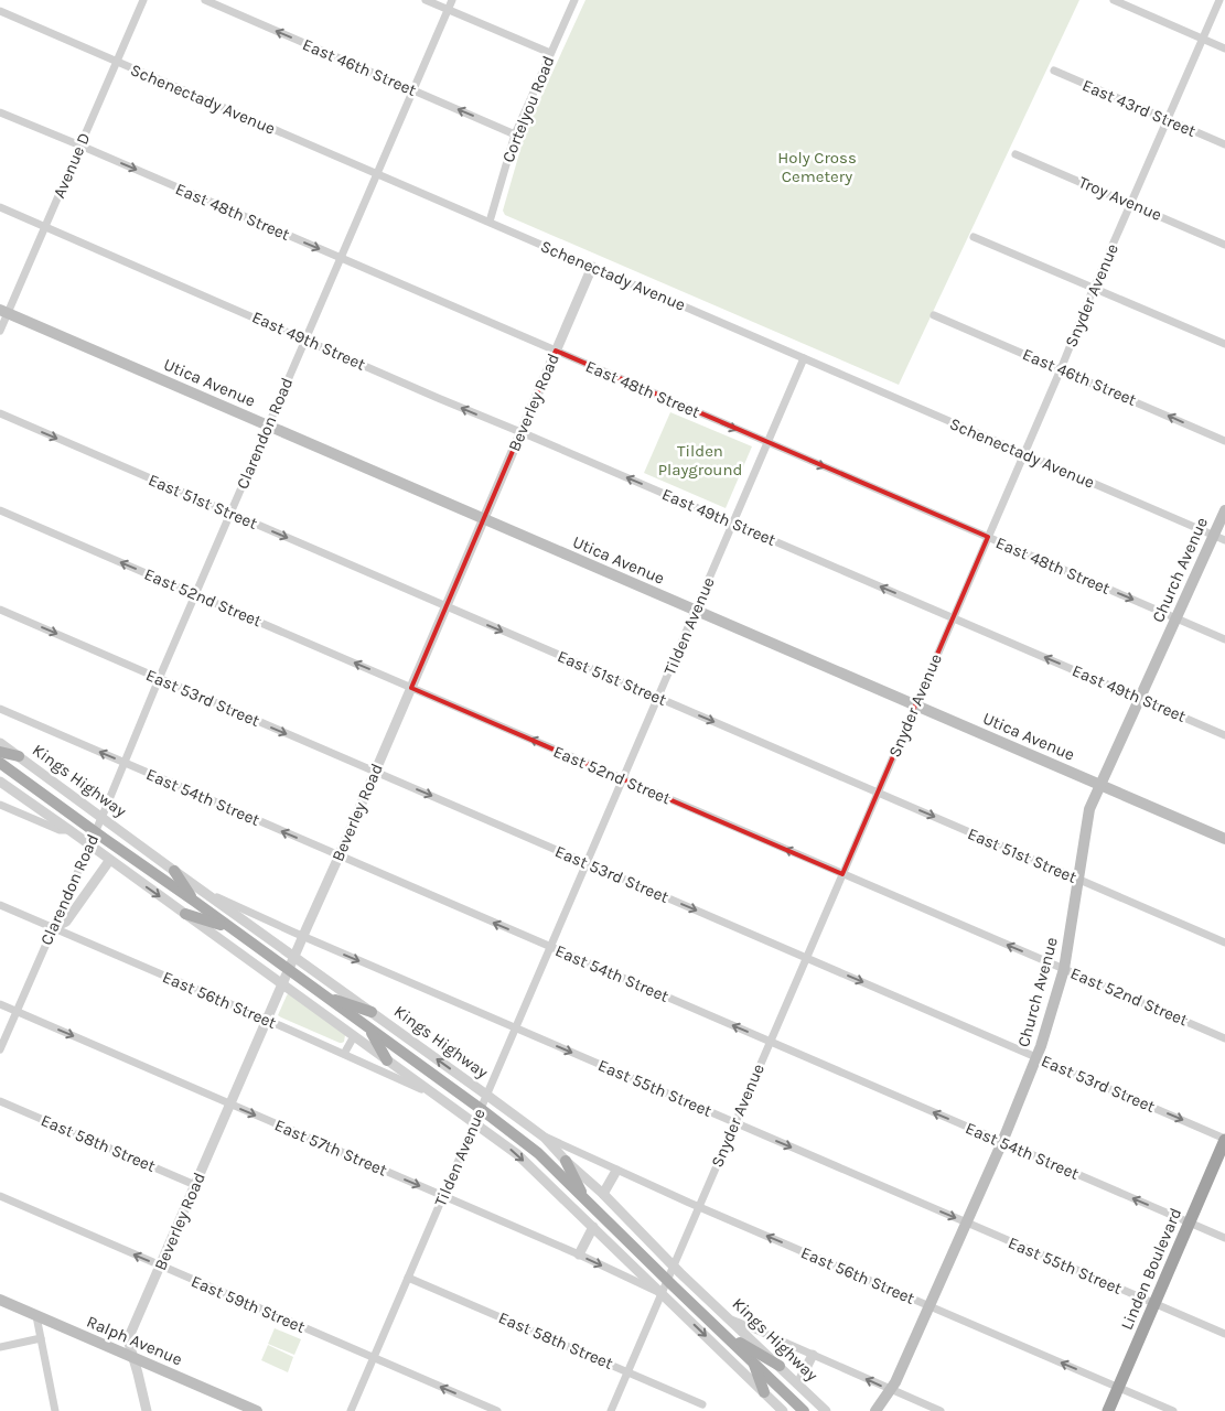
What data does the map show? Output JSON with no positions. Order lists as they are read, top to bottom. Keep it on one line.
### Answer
{"streets":{"highway":["Linden Boulevard"],"main road":["Utica Avenue","Church Avenue","Kings Highway","Ralph Avenue"],"street":["East 46th Street","Schenectady Avenue","East 43rd Street","Cortelyou Road","Avenue D","Troy Avenue","East 48th Street","Snyder Avenue","East 49th Street","Beverley Road","Clarendon Road","East 51st Street","East 52nd Street","Tilden Avenue","East 53rd Street","East 54th Street","East 56th Street","East 55th Street","East 58th Street","East 57th Street","East 59th Street"]},"crossings":[["East 46th Street","Cortelyou Road"],["East 46th Street","Snyder Avenue"],["East 46th Street","Clarendon Road"],["Schenectady Avenue","Cortelyou Road"],["Schenectady Avenue","Avenue D"],["Schenectady Avenue","Snyder Avenue"],["Schenectady Avenue","Beverley Road"],["Schenectady Avenue","Clarendon Road"],["Schenectady Avenue","Church Avenue"],["Schenectady Avenue","Tilden Avenue"],["East 43rd Street","Snyder Avenue"],["Avenue D","East 48th Street"],["Avenue D","East 49th Street"],["Avenue D","Utica Avenue"],["Troy Avenue","Snyder Avenue"],["East 48th Street","Snyder Avenue"],["East 48th Street","Beverley Road"],["East 48th Street","Clarendon Road"],["East 48th Street","Church Avenue"],["East 48th Street","Tilden Avenue"],["Snyder Avenue","East 49th Street"],["Snyder Avenue","Utica Avenue"],["Snyder Avenue","East 51st Street"],["Snyder Avenue","East 52nd Street"],["Snyder Avenue","East 53rd Street"],["Snyder Avenue","Kings Highway"],["Snyder Avenue","East 54th Street"],["Snyder Avenue","East 56th Street"],["Snyder Avenue","East 55th Street"],["Snyder Avenue","East 58th Street"],["Snyder Avenue","East 57th Street"],["East 49th Street","Beverley Road"],["East 49th Street","Clarendon Road"],["East 49th Street","Church Avenue"],["East 49th Street","Tilden Avenue"],["Utica Avenue","Beverley Road"],["Utica Avenue","Clarendon Road"],["Utica Avenue","Church Avenue"],["Utica Avenue","Tilden Avenue"],["Beverley Road","East 51st Street"],["Beverley Road","East 52nd Street"],["Beverley Road","East 53rd Street"],["Beverley Road","Kings Highway"],["Beverley Road","East 54th Street"],["Beverley Road","East 56th Street"],["Beverley Road","East 55th Street"],["Beverley Road","East 58th Street"],["Beverley Road","East 57th Street"],["Beverley Road","East 59th Street"],["Beverley Road","Ralph Avenue"],["Clarendon Road","East 51st Street"],["Clarendon Road","East 52nd Street"],["Clarendon Road","East 53rd Street"],["Clarendon Road","Kings Highway"],["Clarendon Road","East 54th Street"],["Clarendon Road","East 56th Street"],["Clarendon Road","East 57th Street"],["East 51st Street","Church Avenue"],["East 51st Street","Tilden Avenue"],["Church Avenue","East 52nd Street"],["Church Avenue","East 53rd Street"],["Church Avenue","East 54th Street"],["Church Avenue","East 56th Street"],["Church Avenue","East 55th Street"],["East 52nd Street","Tilden Avenue"],["Tilden Avenue","East 53rd Street"],["Tilden Avenue","Kings Highway"],["Tilden Avenue","East 54th Street"],["Tilden Avenue","East 55th Street"],["Tilden Avenue","East 58th Street"],["Tilden Avenue","East 57th Street"],["Tilden Avenue","East 59th Street"],["East 53rd Street","Linden Boulevard"],["Kings Highway","East 56th Street"],["Kings Highway","East 55th Street"],["East 54th Street","Linden Boulevard"],["East 56th Street","Linden Boulevard"],["East 55th Street","Linden Boulevard"]],"one_way":["East 46th Street","East 48th Street","East 49th Street","East 51st Street","East 52nd Street","East 53rd Street","East 54th Street","East 56th Street","East 55th Street","East 57th Street","East 59th Street"],"parks":["Holy Cross Cemetery","Tilden Playground"]}
